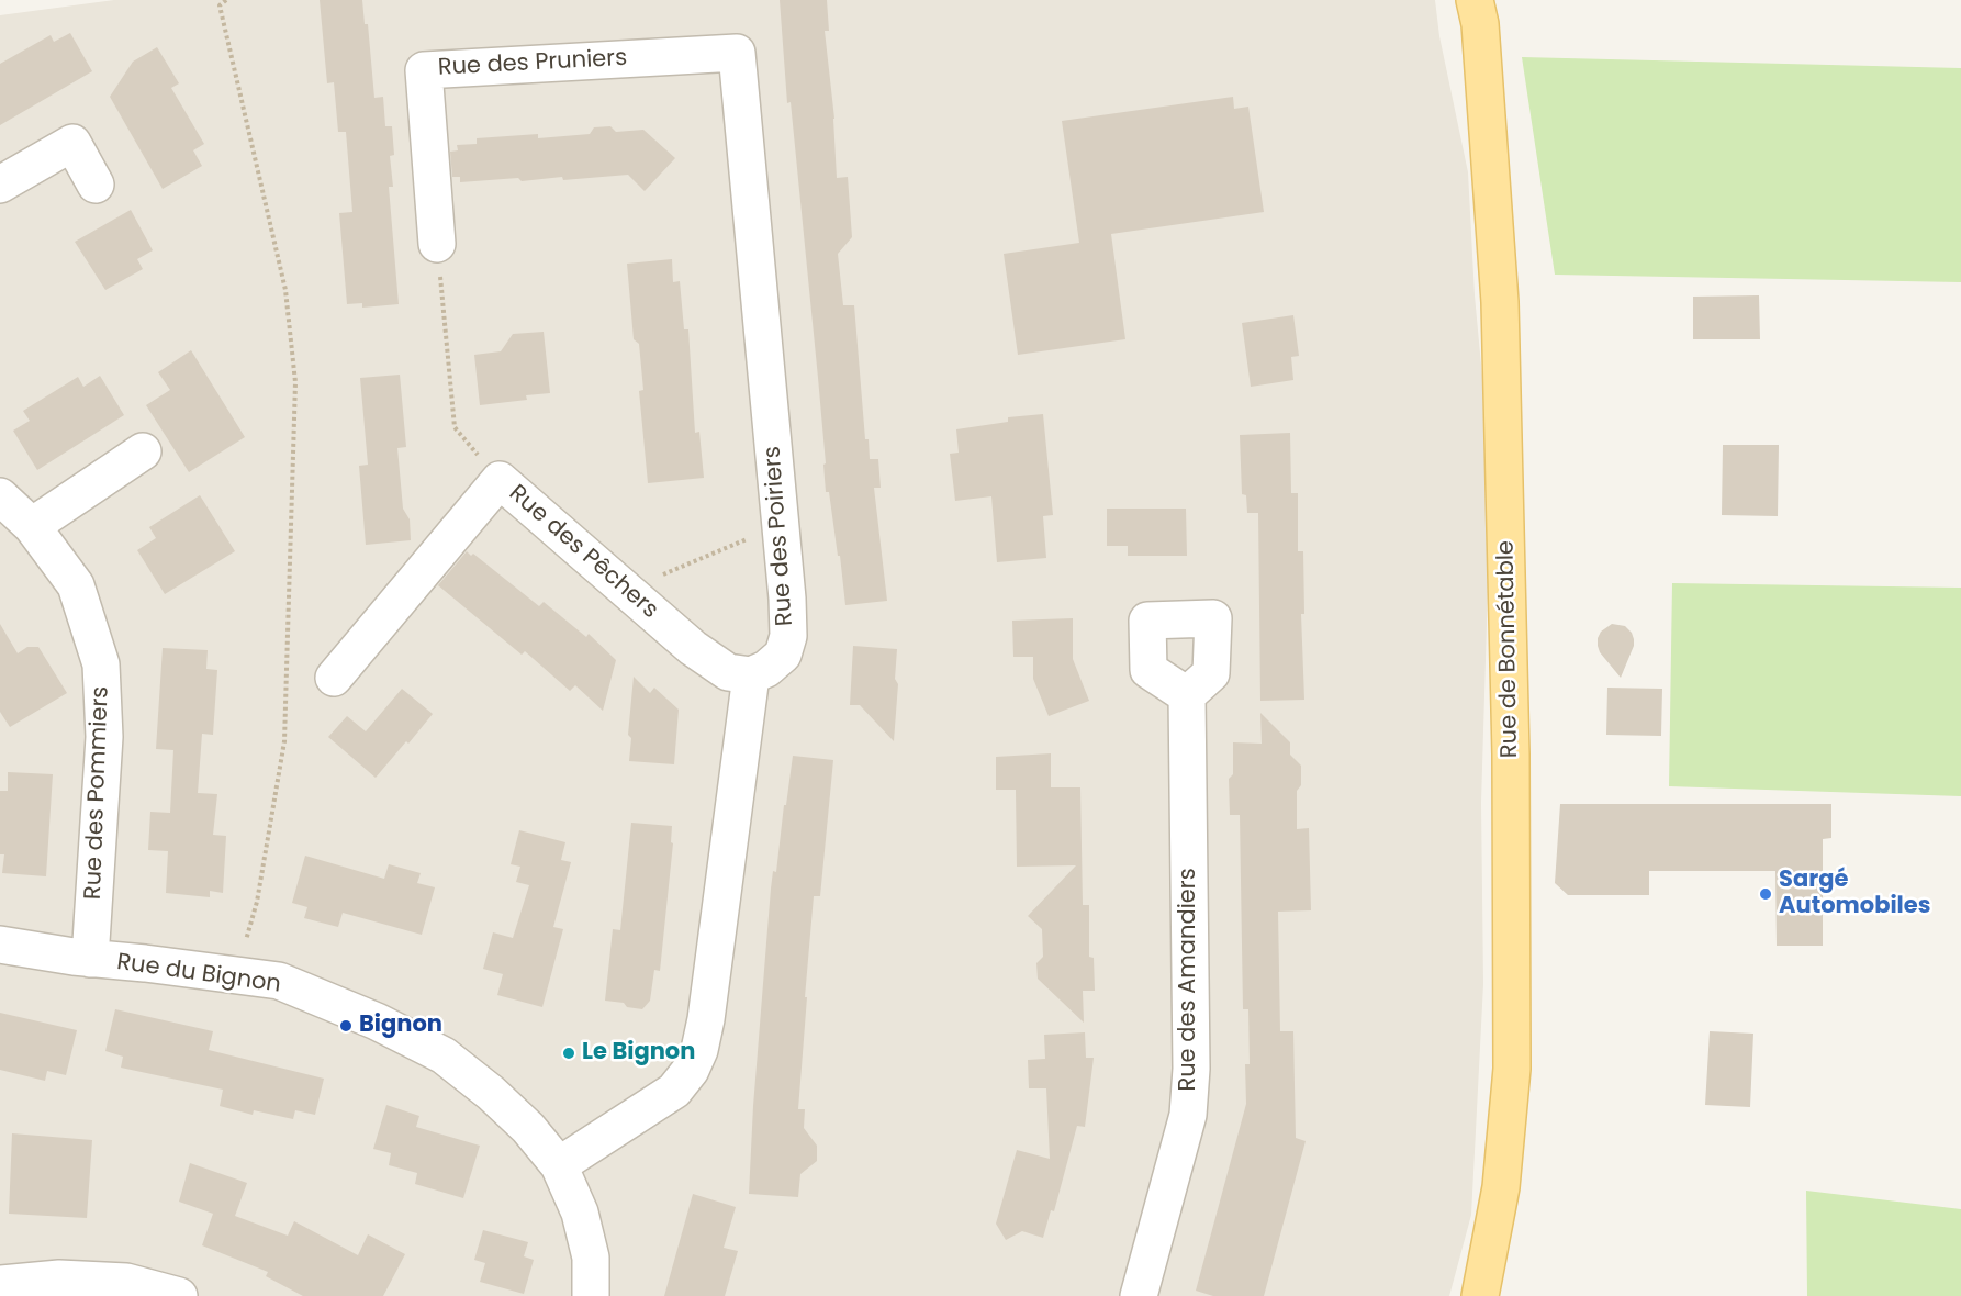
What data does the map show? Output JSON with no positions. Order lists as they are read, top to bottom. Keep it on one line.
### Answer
{"streets":{"main road":["Rue de Bonnétable"],"street":["Rue des Pruniers","Rue des Poiriers","Rue des Pêchers","Rue des Pommiers","Rue du Bignon","Rue des Amandiers"]},"crossings":[["Rue des Pruniers","Rue des Poiriers"],["Rue des Poiriers","Rue des Pêchers"],["Rue des Pommiers","Rue du Bignon"]],"places":["Sargé Automobiles","Bignon","Le Bignon"]}
